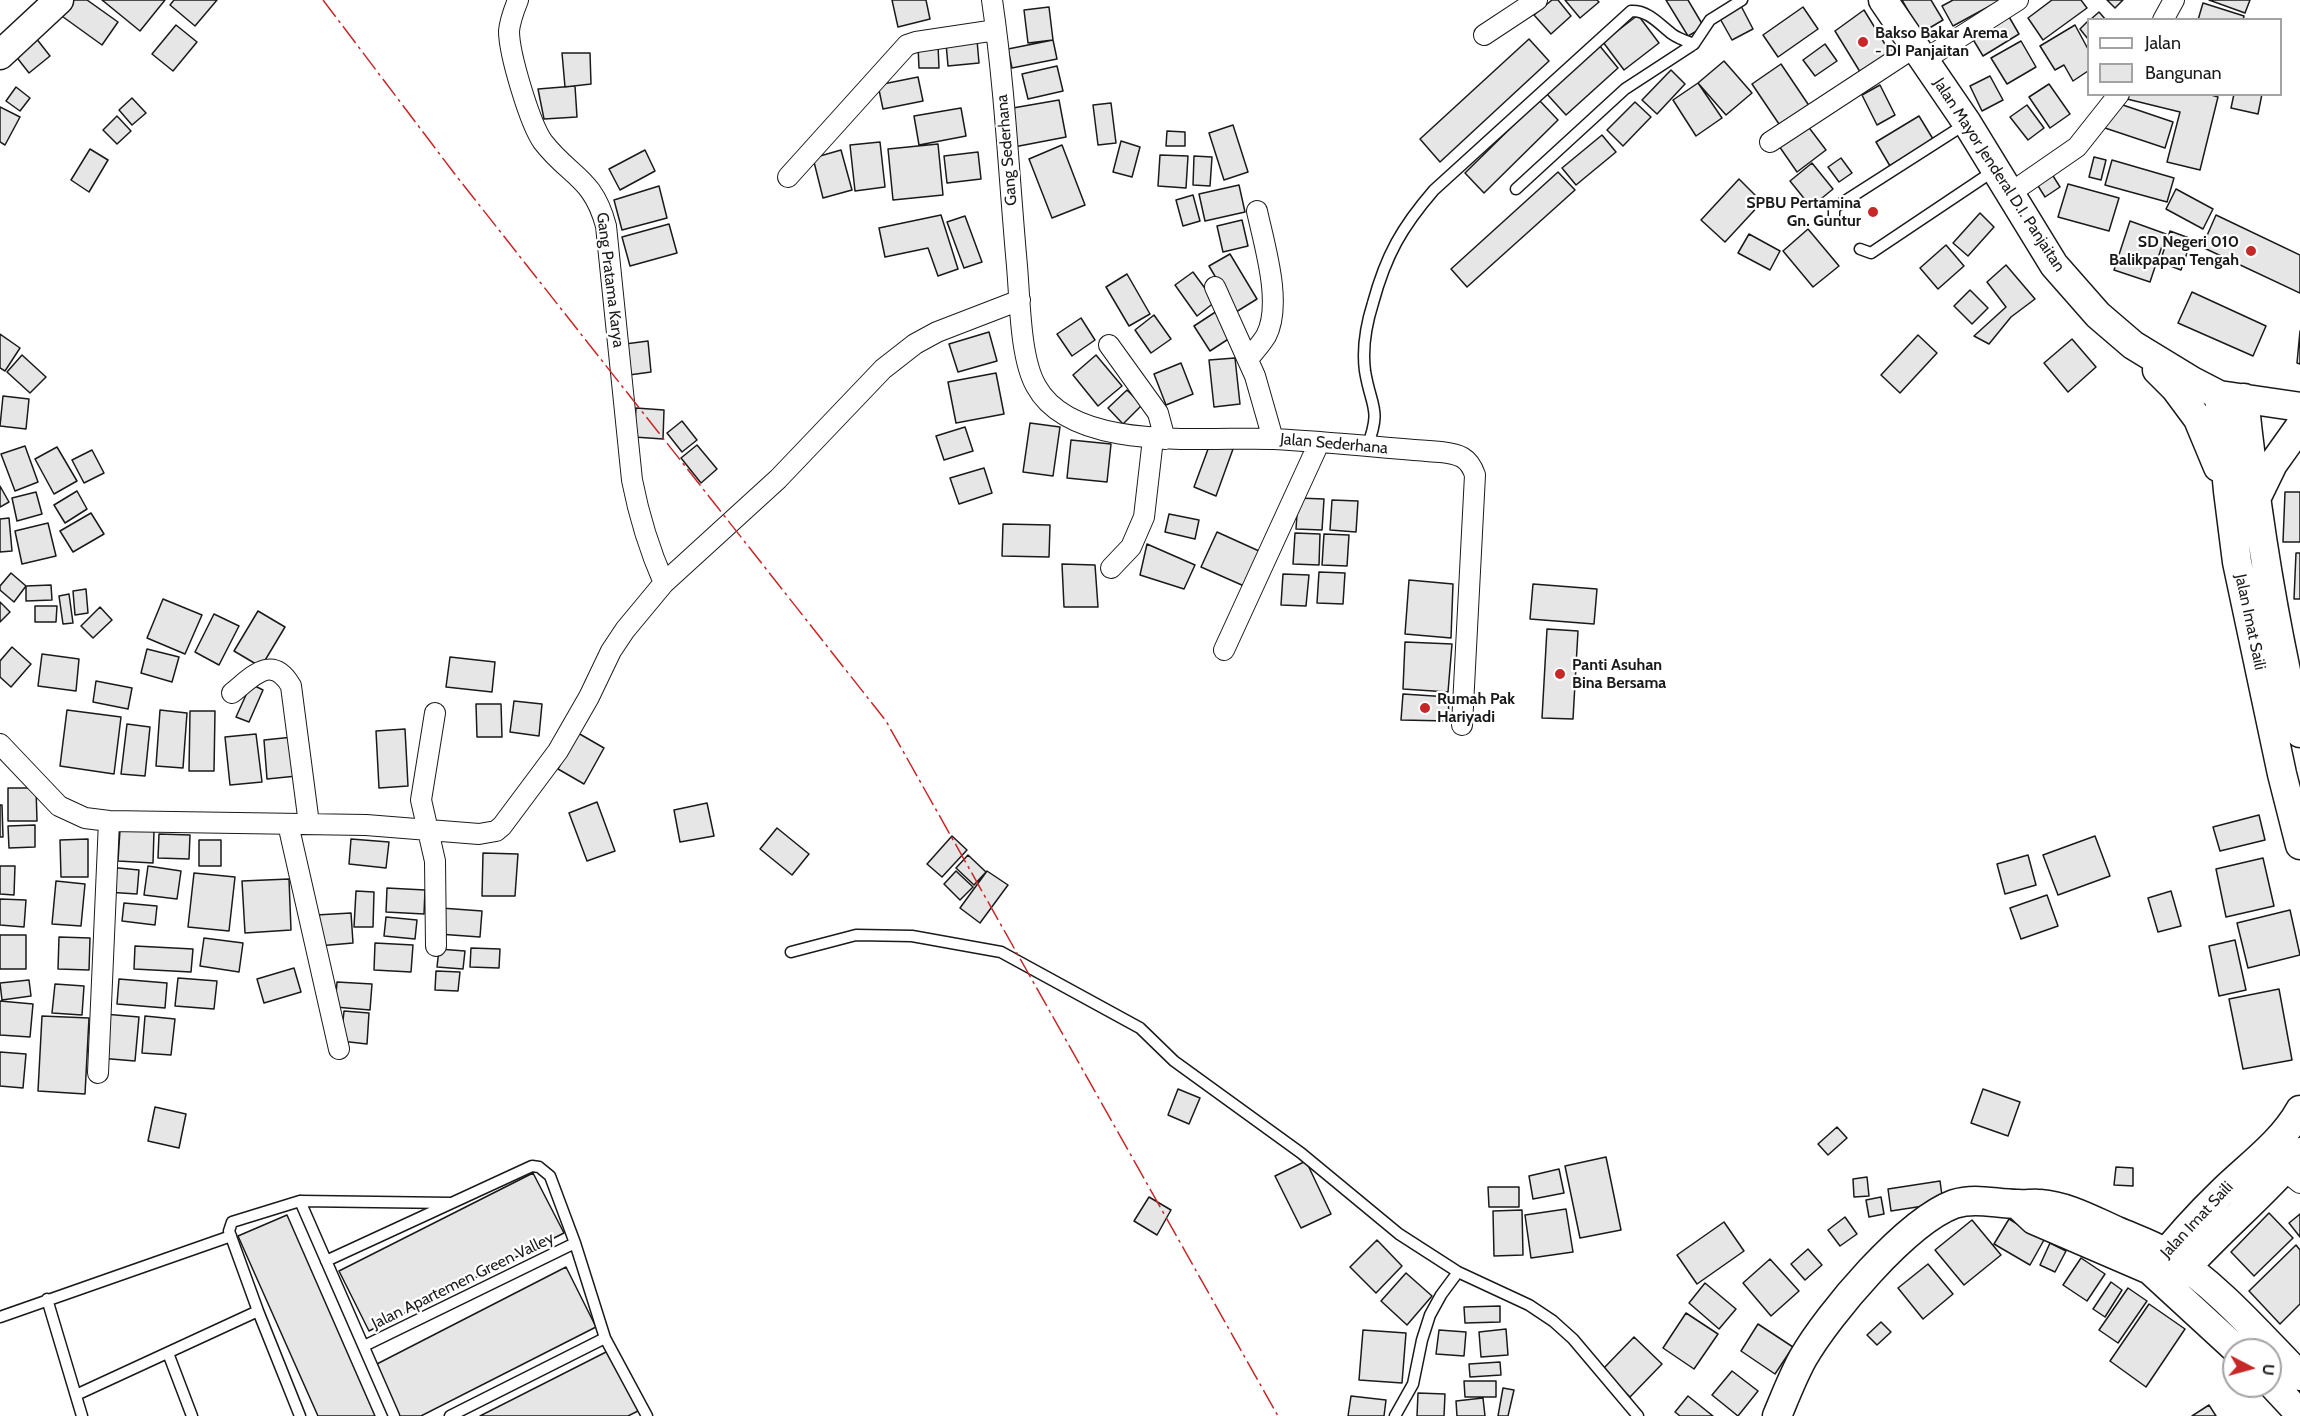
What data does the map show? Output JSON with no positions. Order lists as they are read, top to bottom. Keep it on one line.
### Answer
{"streets":{"main road":["Jalan Mayor Jenderal D.I. Panjaitan","Jalan Imat Saili"],"street":["Gang Sederhana","Gang Pratama Karya","Jalan Sederhana"],"lane":["Jalan Apartemen Green Valley"]},"crossings":[["Gang Sederhana","Jalan Sederhana"],["Jalan Mayor Jenderal D.I. Panjaitan","Jalan Imat Saili"]],"places":["Bakso Bakar Arema - DI Panjaitan","SPBU Pertamina Gn. Guntur","SD Negeri 010 Balikpapan Tengah","Panti Asuhan Bina Bersama","Rumah Pak Hariyadi"],"legend":["Jalan","Bangunan"],"north":"right"}
